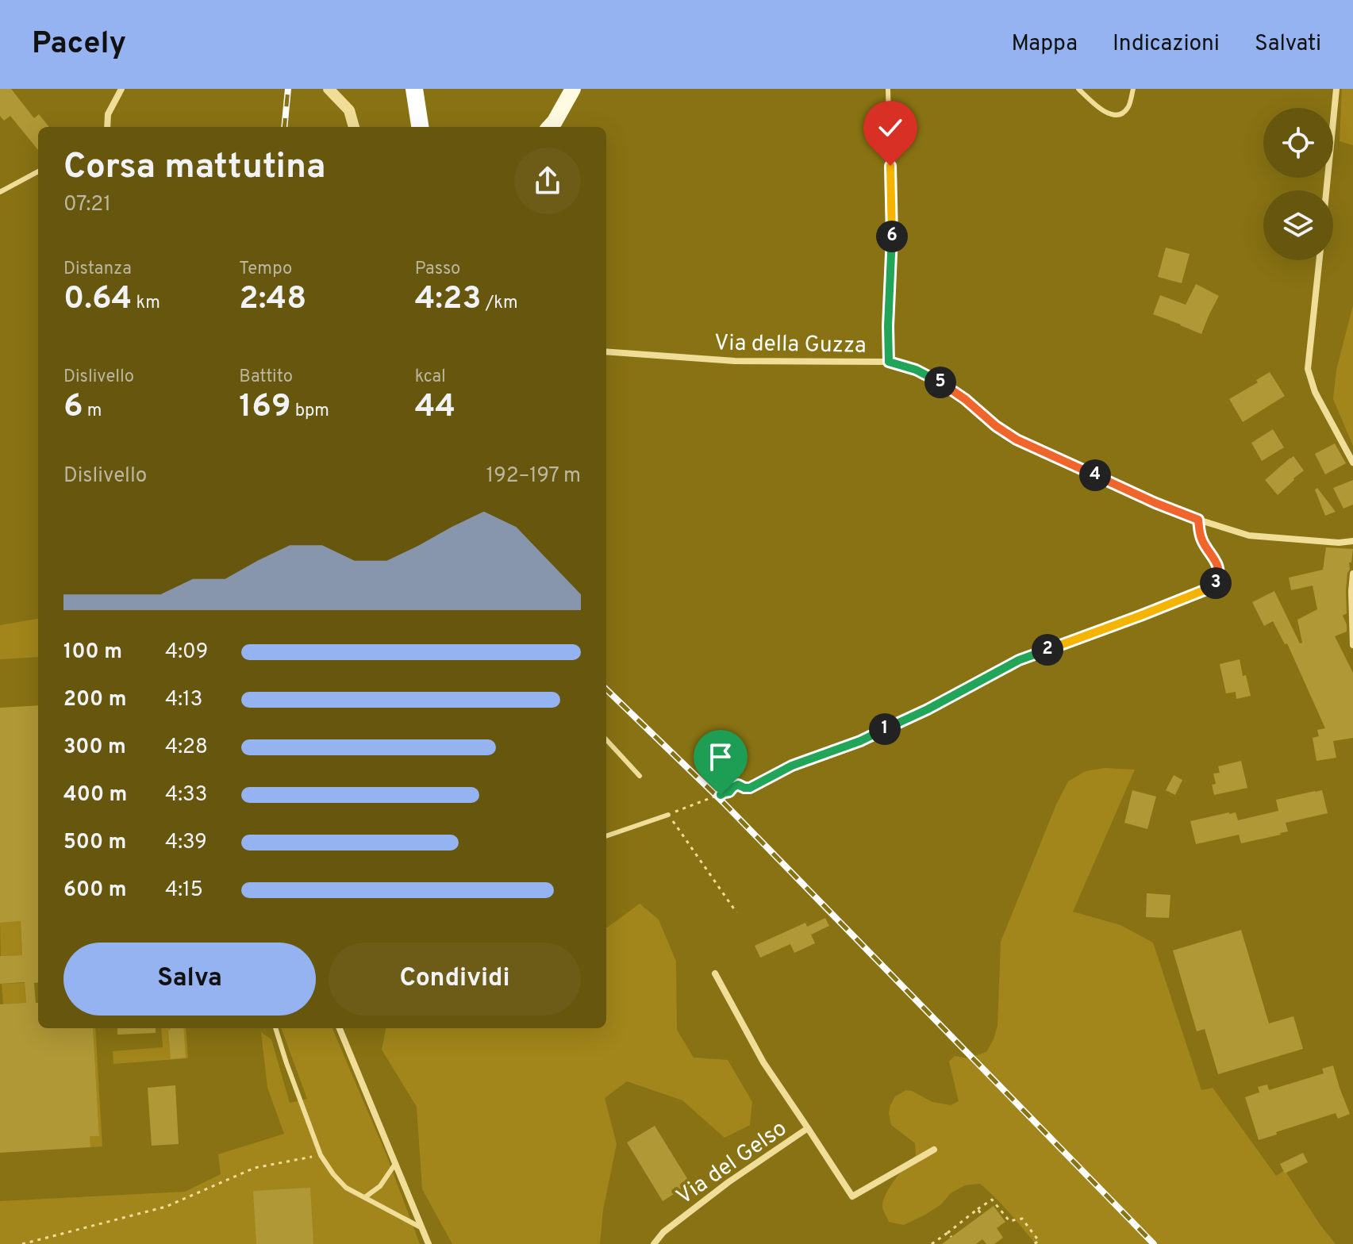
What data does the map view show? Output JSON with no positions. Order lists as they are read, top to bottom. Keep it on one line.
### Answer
{"streets":{"street":["Via della Guzza","Via del Gelso"]},"page":{"header":"Pacely","nav":["Mappa","Indicazioni","Salvati"],"heading":["Corsa mattutina","07:21"],"pins":["6","5","4","3","2","1"],"stats":[["Distanza","0.64 km"],["Tempo","2:48"],["Passo","4:23 /km"],["Dislivello","6 m"],["Battito","169 bpm"],["kcal","44"]],"chart":["Dislivello","192–197 m"],"list":[{"name":"100 m","note":"4:09"},{"name":"200 m","note":"4:13"},{"name":"300 m","note":"4:28"},{"name":"400 m","note":"4:33"},{"name":"500 m","note":"4:39"},{"name":"600 m","note":"4:15"}],"buttons":["Salva","Condividi"]}}
